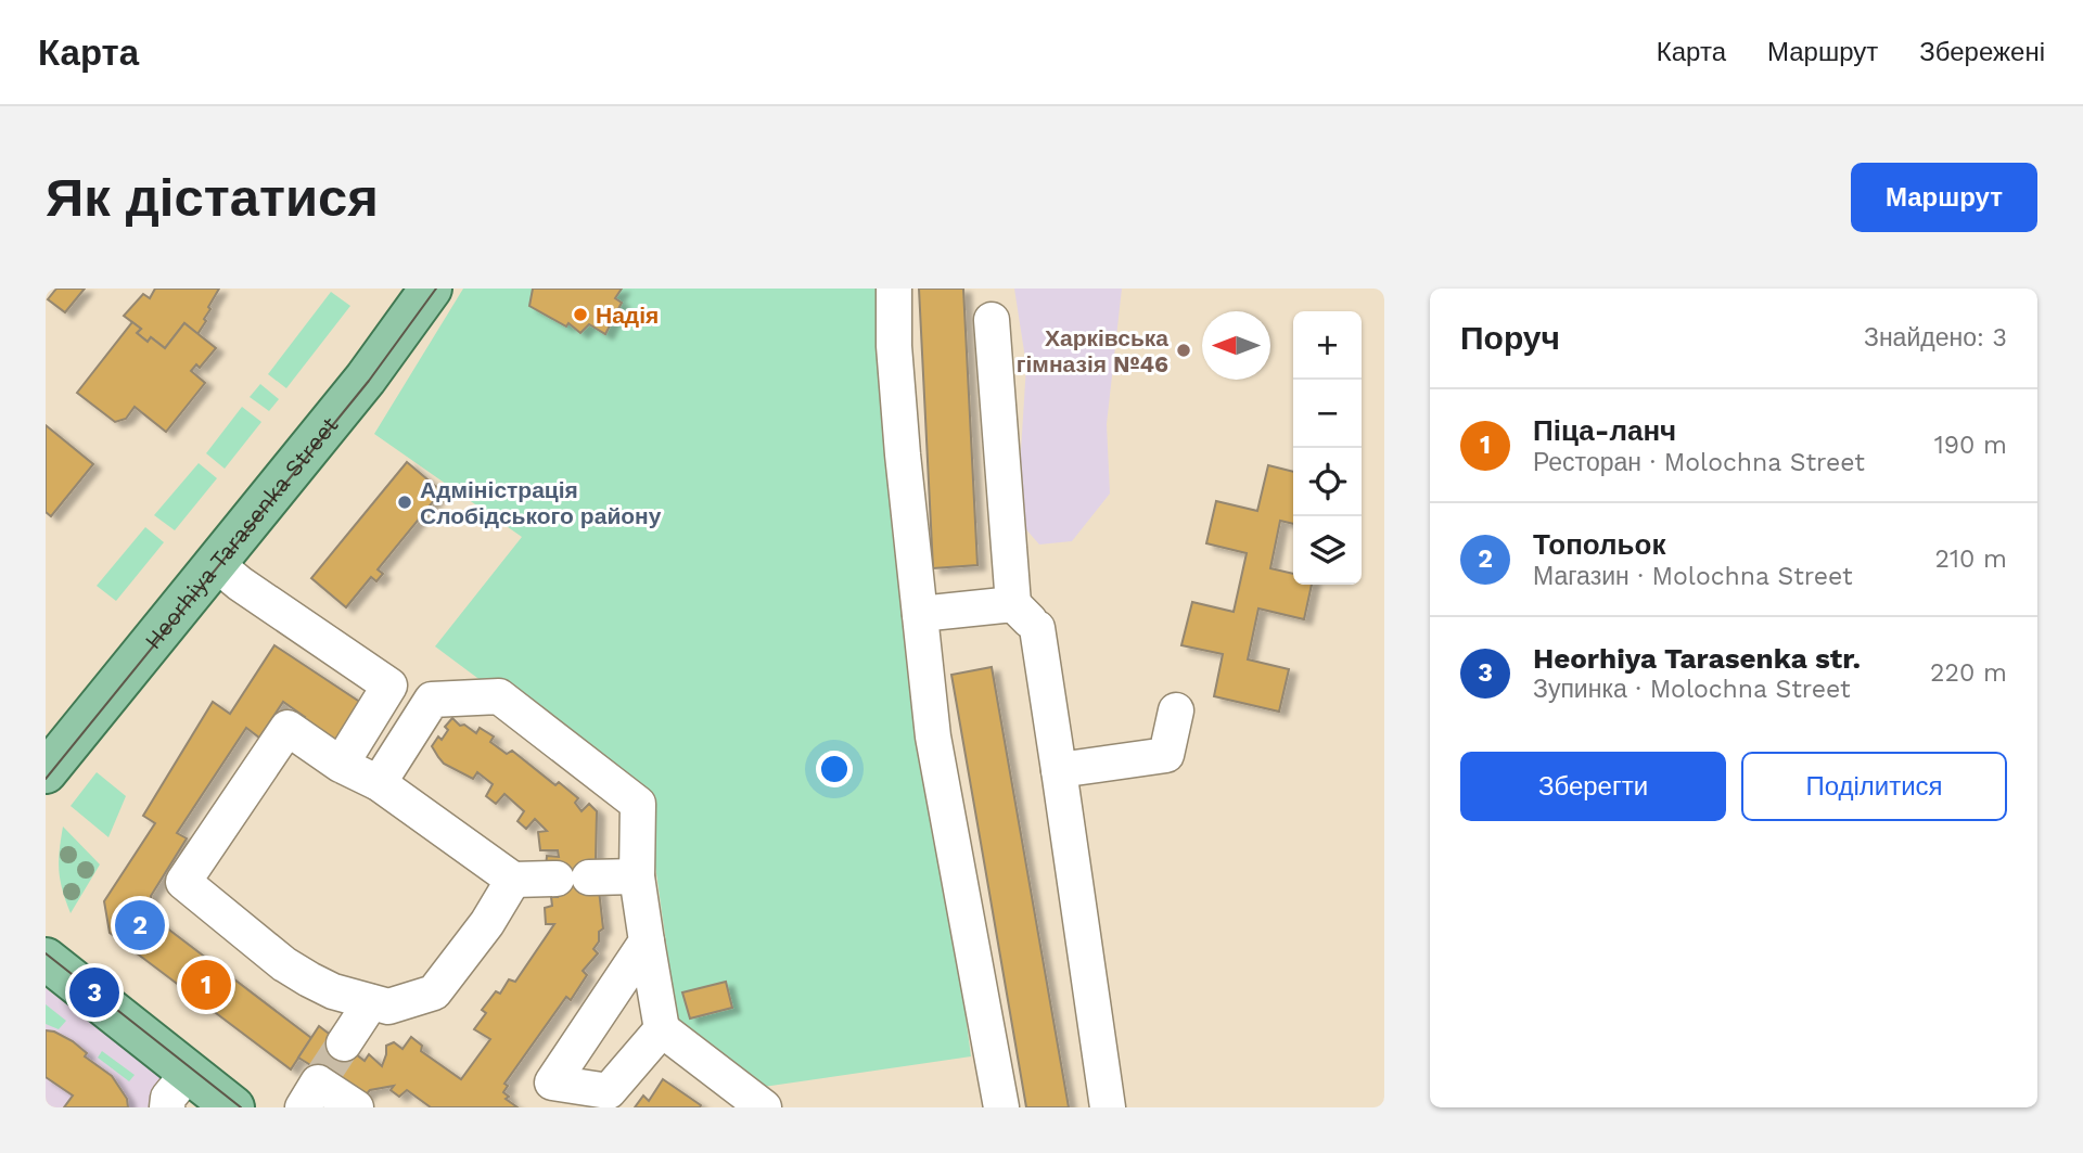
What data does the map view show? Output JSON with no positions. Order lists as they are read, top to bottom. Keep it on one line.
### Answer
{"streets":{"main road":["Heorhiya Tarasenka Street"]},"places":["Надія","Харківська гімназія №46","Адміністрація Слобідського району"],"north":"left","page":{"header":"Карта","nav":["Карта","Маршрут","Збережені"],"buttons":["Маршрут",["Зберегти","Поділитися"]],"title":"Як дістатися","heading":["Поруч","Знайдено: 3"],"map_buttons":["+","−"],"list":[{"mark":"1","name":"Піца-ланч","note":"Ресторан · Molochna Street","value":"190 m"},{"mark":"2","name":"Топольок","note":"Магазин · Molochna Street","value":"210 m"},{"mark":"3","name":"Heorhiya Tarasenka str.","note":"Зупинка · Molochna Street","value":"220 m"}],"pins":["2","1","3"]}}
